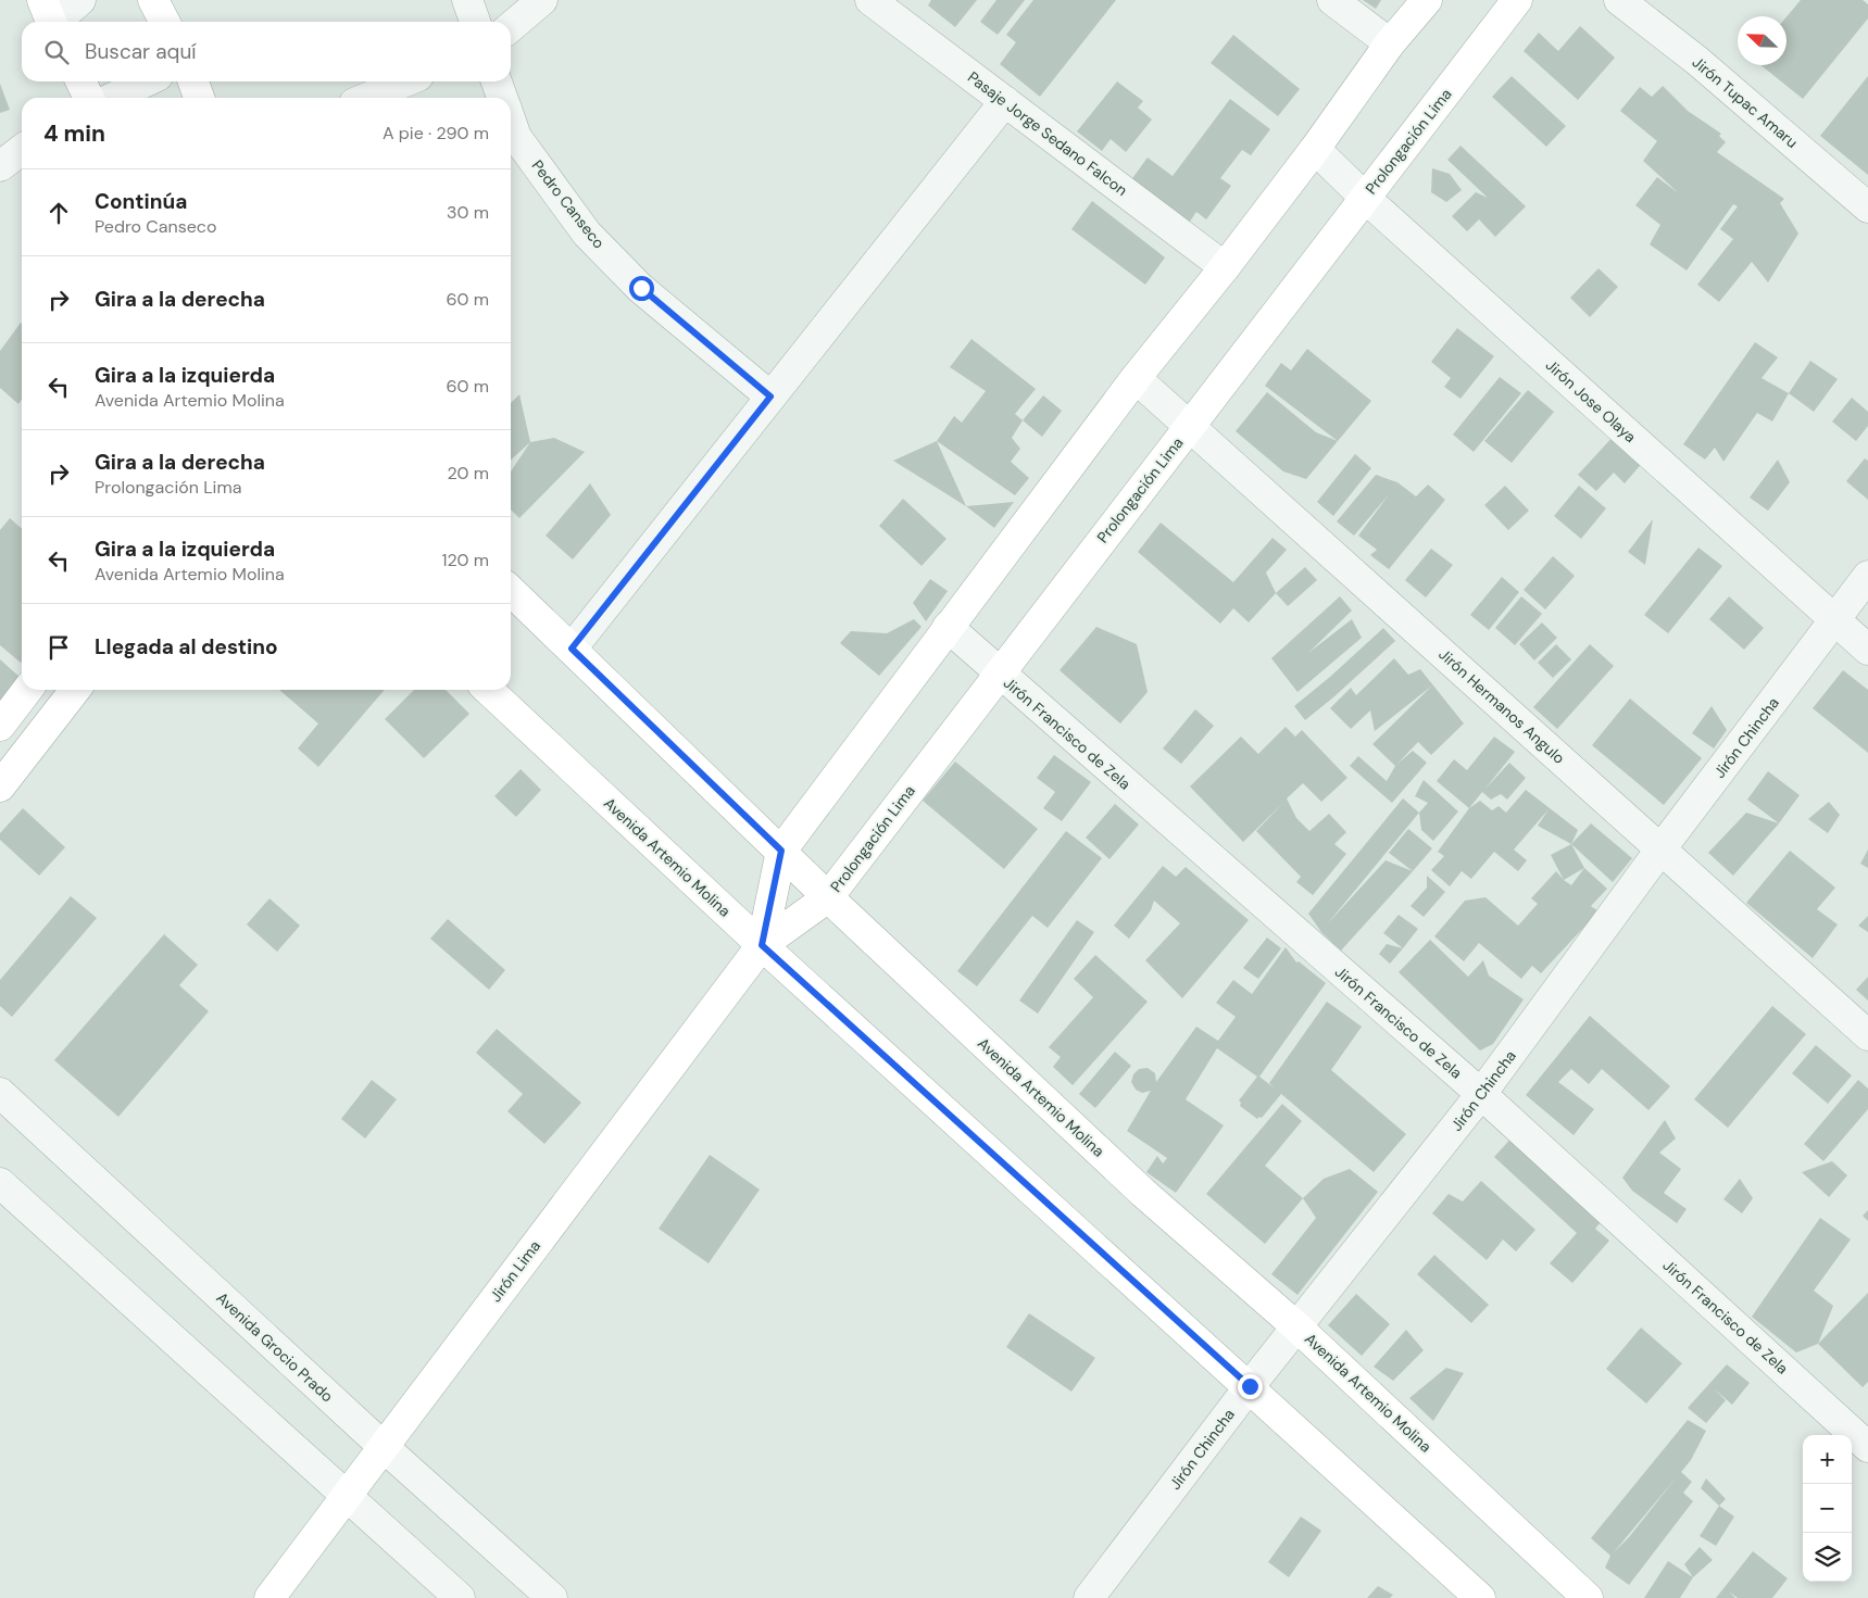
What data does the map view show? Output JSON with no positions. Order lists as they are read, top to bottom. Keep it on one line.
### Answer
{"streets":{"street":["Jirón Tupac Amaru","Pasaje Jorge Sedano Falcon","Prolongación Lima","Pedro Canseco","Jirón Jose Olaya","Jirón Hermanos Angulo","Jirón Francisco de Zela","Jirón Chincha","Avenida Artemio Molina","Jirón Lima","Avenida Grocio Prado"]},"crossings":[["Prolongación Lima","Jirón Jose Olaya"],["Prolongación Lima","Jirón Hermanos Angulo"],["Prolongación Lima","Jirón Francisco de Zela"],["Prolongación Lima","Avenida Artemio Molina"],["Prolongación Lima","Jirón Lima"],["Jirón Jose Olaya","Jirón Chincha"],["Jirón Hermanos Angulo","Jirón Chincha"],["Jirón Francisco de Zela","Jirón Chincha"],["Jirón Chincha","Avenida Artemio Molina"],["Avenida Artemio Molina","Jirón Lima"],["Jirón Lima","Avenida Grocio Prado"]],"north":"top left","page":{"search":"Buscar aquí","heading":["4 min","A pie · 290 m"],"list":[["Continúa","Pedro Canseco","30 m"],["Gira a la derecha","60 m"],["Gira a la izquierda","Avenida Artemio Molina","60 m"],["Gira a la derecha","Prolongación Lima","20 m"],["Gira a la izquierda","Avenida Artemio Molina","120 m"],"Llegada al destino"],"map_buttons":["+","−"]}}
